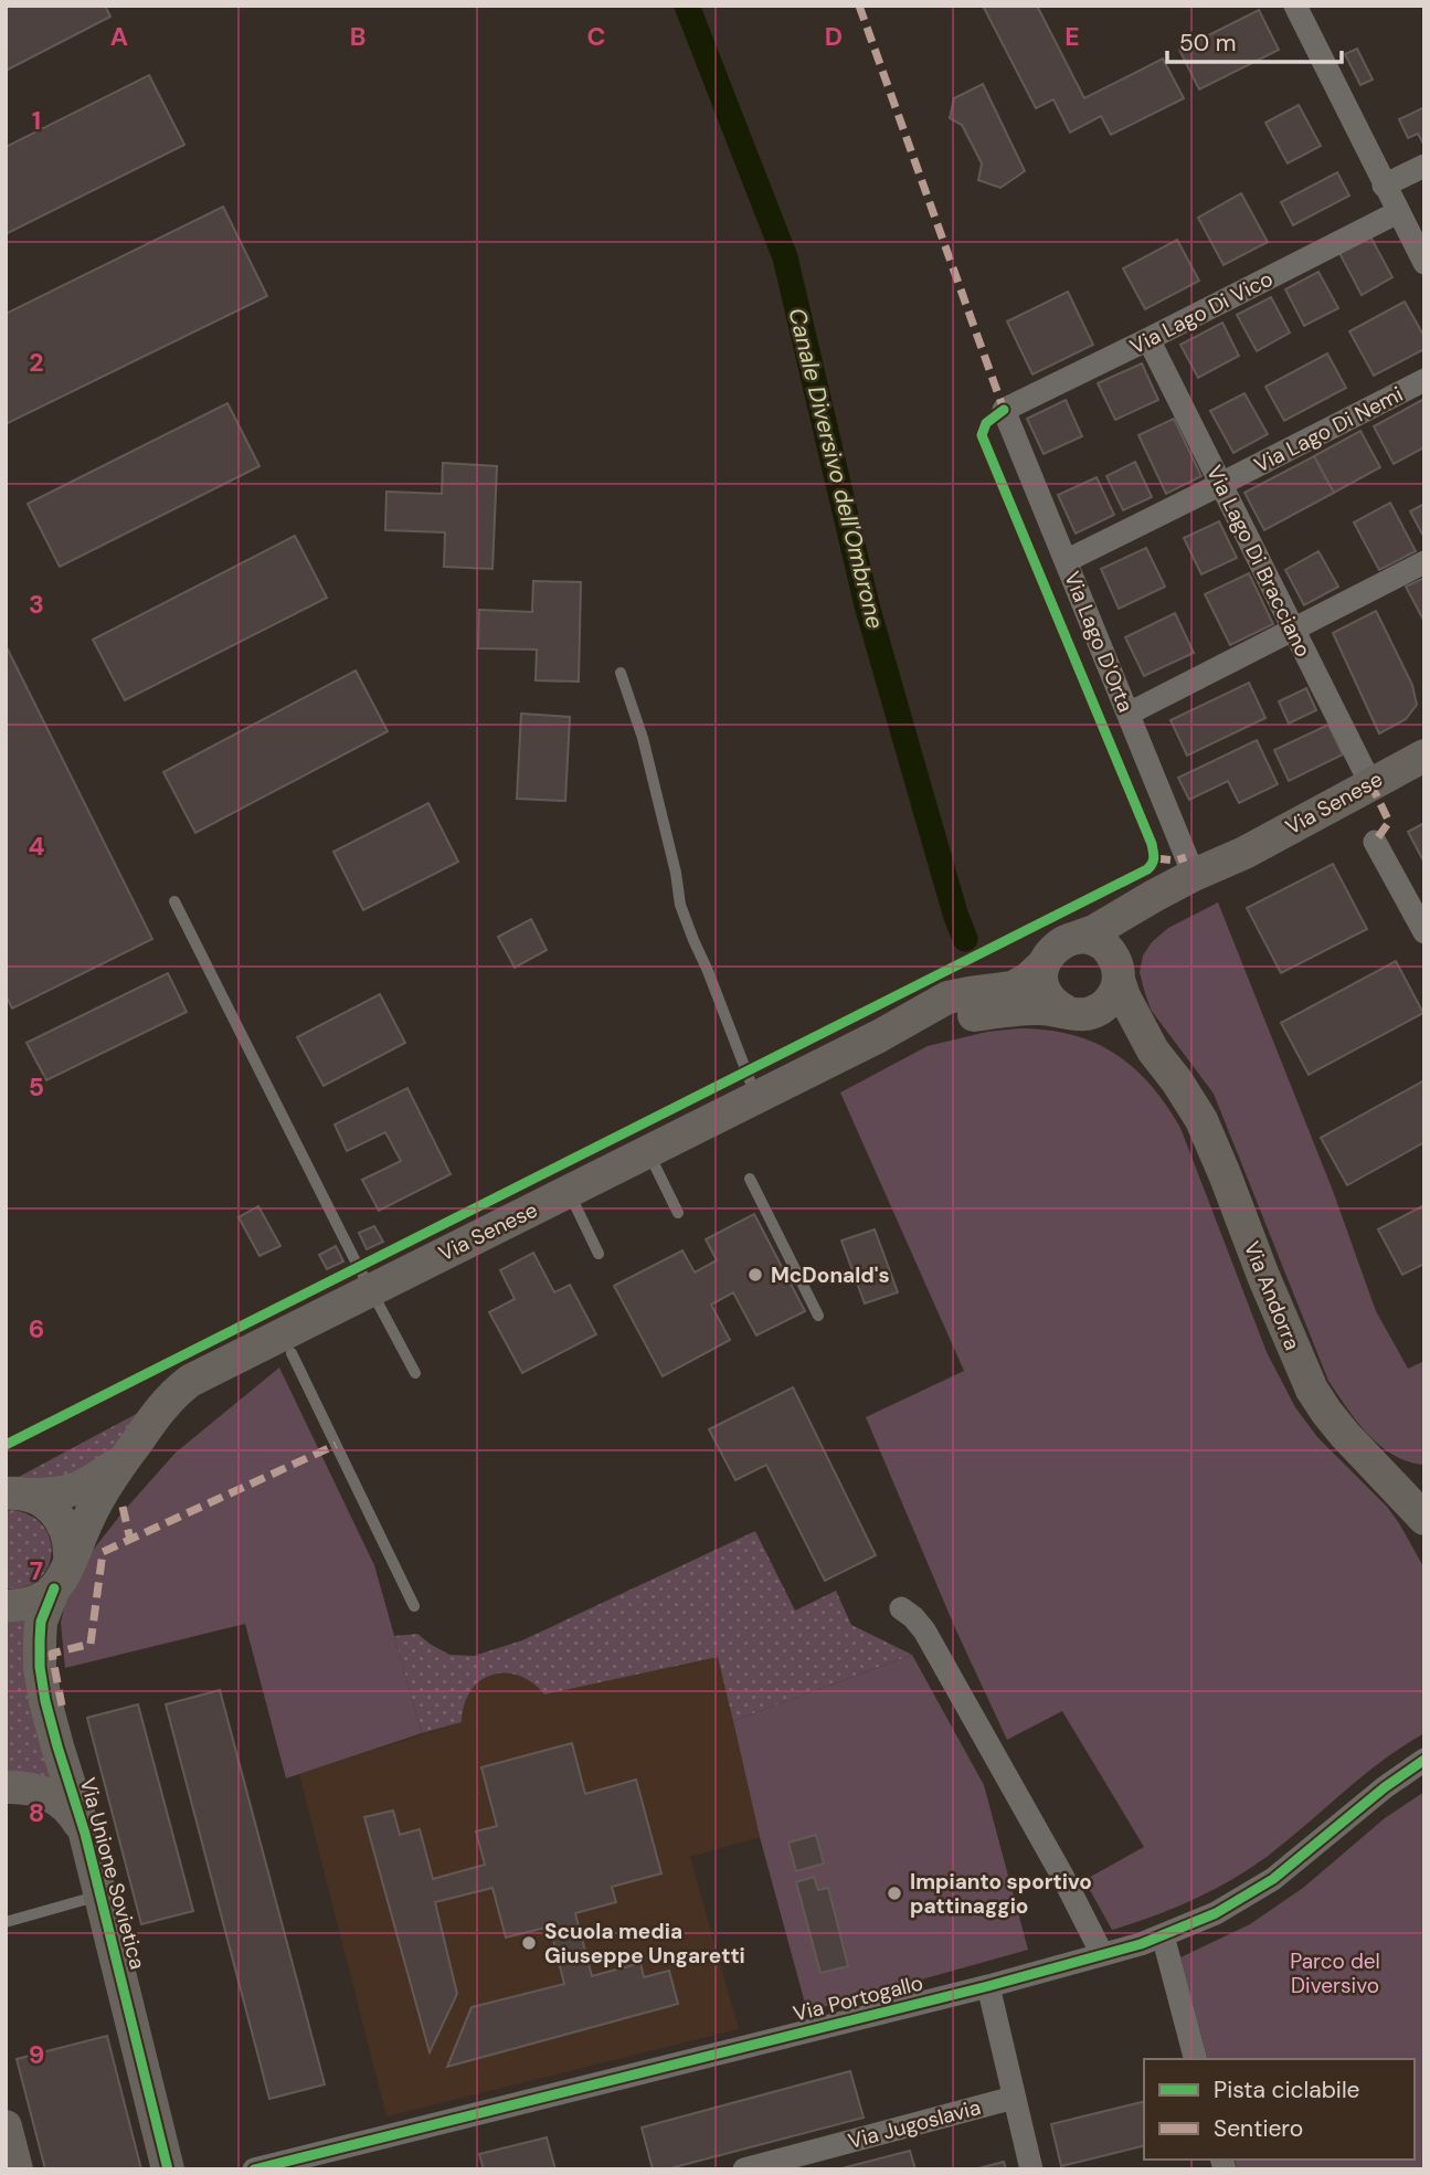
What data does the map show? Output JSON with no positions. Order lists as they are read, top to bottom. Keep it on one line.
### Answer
{"streets":{"main road":["Via Senese","Via Andorra","Via Unione Sovietica"],"street":["Via Lago Di Vico","Via Lago Di Nemi","Via Lago Di Bracciano","Via Lago D'Orta","Via Portogallo","Via Jugoslavia"]},"crossings":[["Via Lago Di Vico","Via Lago Di Bracciano"],["Via Lago Di Vico","Via Lago D'Orta"],["Via Lago Di Nemi","Via Lago Di Bracciano"],["Via Lago Di Nemi","Via Lago D'Orta"],["Via Lago Di Bracciano","Via Senese"],["Via Lago D'Orta","Via Senese"],["Via Senese","Via Andorra"],["Via Senese","Via Unione Sovietica"]],"water":["Canale Diversivo dell'Ombrone"],"parks":["Parco del Diversivo"],"places":["McDonald's","Impianto sportivo pattinaggio","Scuola media Giuseppe Ungaretti"],"legend":["Pista ciclabile","Sentiero"],"scale_bar":"50 m","grid":{"columns":["A","B","C","D","E"],"rows":["1","2","3","4","5","6","7","8","9"]}}
